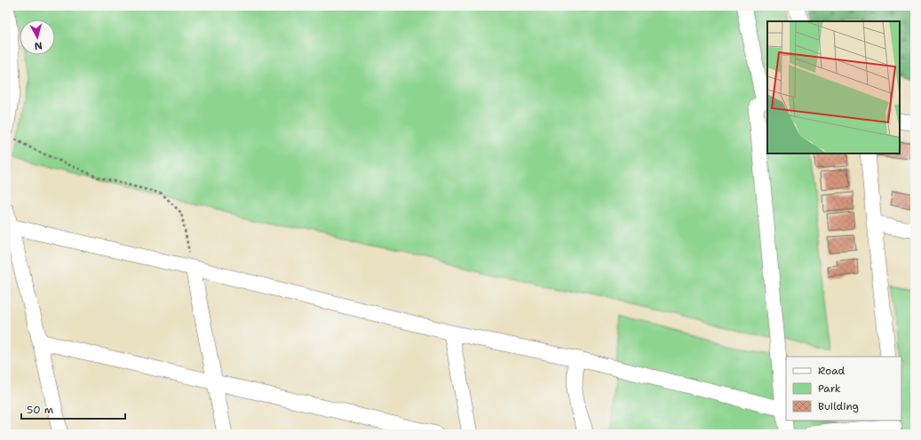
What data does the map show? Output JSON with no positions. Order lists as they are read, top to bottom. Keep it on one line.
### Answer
{"legend":["Road","Park","Building"],"scale_bar":"50 m","north":"bottom"}
